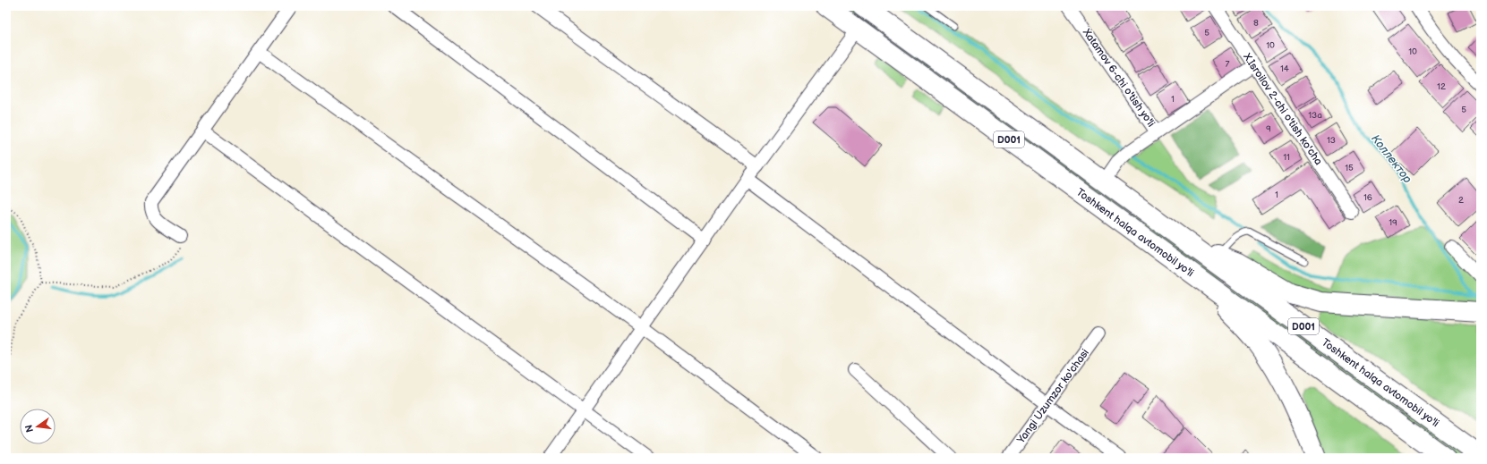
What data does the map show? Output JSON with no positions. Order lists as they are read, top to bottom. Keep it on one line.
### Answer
{"streets":{"highway":["D001","Toshkent halqa avtomobil yo'li"],"street":["Xatamov 6-chi o'tish yo'li","X.Isroilov 2-chi o'tish ko'cha","Yangi Uzumzor ko'chasi"]},"water":["Коллектор"],"house_numbers":["8","5","10","10","7","14","12","1","5","13a","9","13","11","15","1","16","2","19"],"north":"left"}
